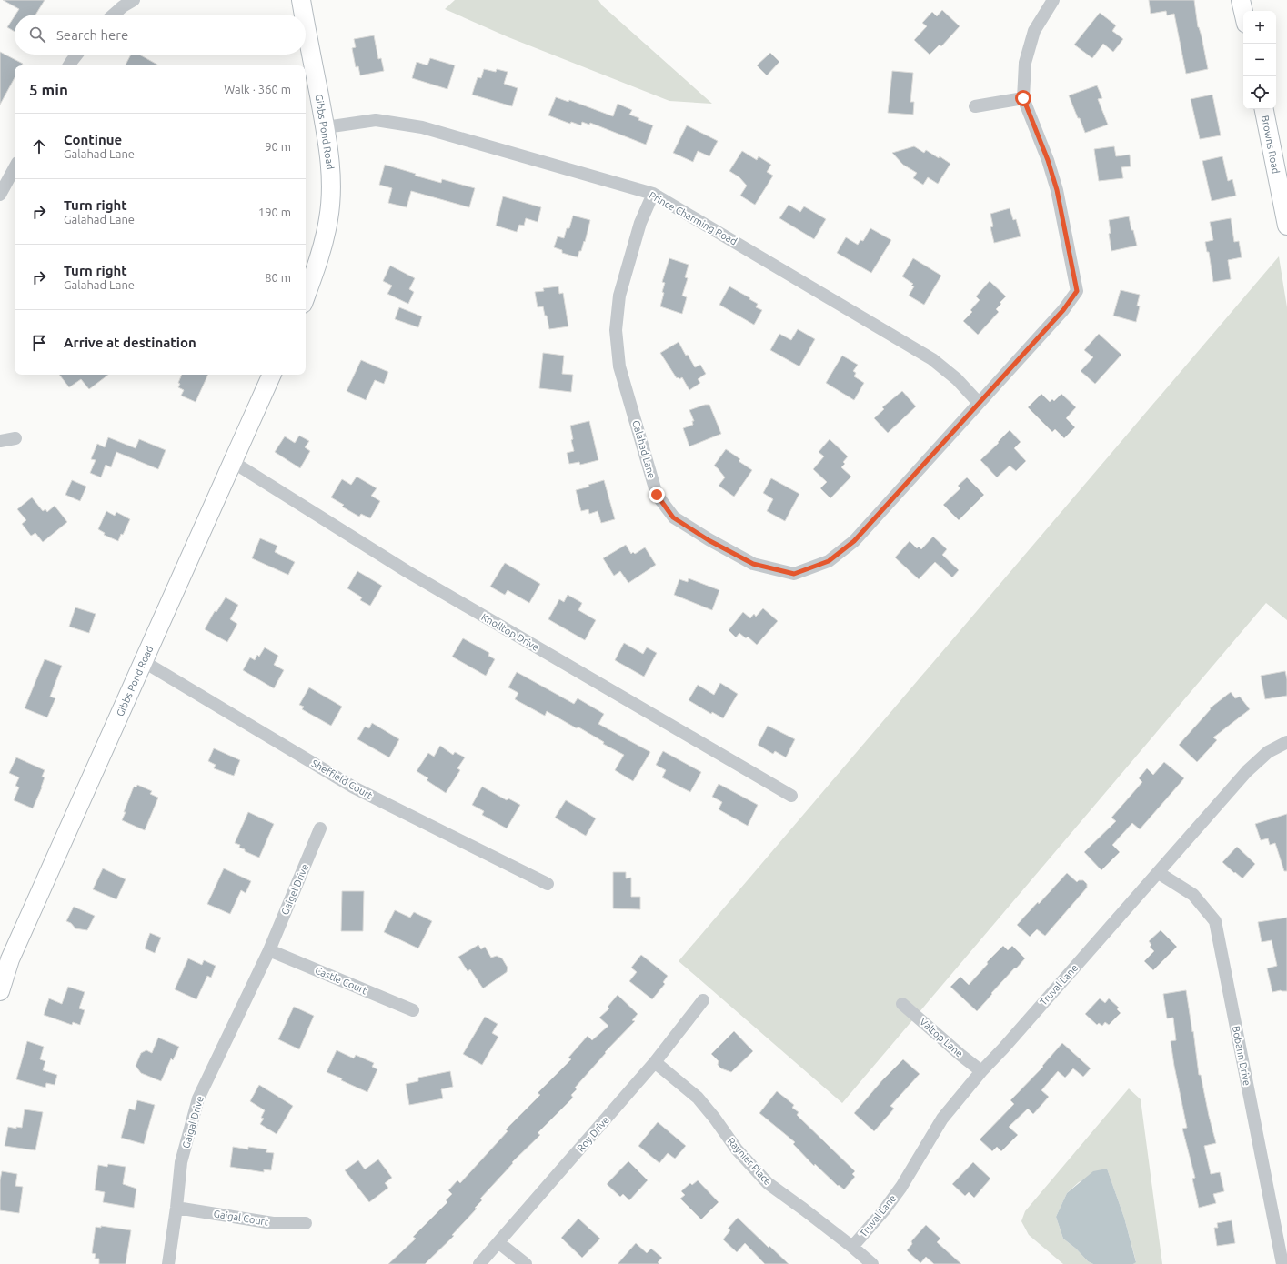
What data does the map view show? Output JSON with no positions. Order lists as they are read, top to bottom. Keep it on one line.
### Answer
{"streets":{"street":["Gibbs Pond Road","Browns Road","Prince Charming Road","Galahad Lane","Knolltop Drive","Sheffield Court","Gaigel Drive","Castle Court","Truval Lane","Valtop Lane","Bobann Drive","Gaigal Drive","Roy Drive","Raynier Place","Gaigal Court"]},"crossings":[["Gibbs Pond Road","Prince Charming Road"],["Gibbs Pond Road","Knolltop Drive"],["Gibbs Pond Road","Sheffield Court"],["Prince Charming Road","Galahad Lane"],["Gaigel Drive","Castle Court"],["Gaigel Drive","Gaigal Drive"],["Castle Court","Gaigal Drive"],["Truval Lane","Valtop Lane"],["Truval Lane","Bobann Drive"],["Truval Lane","Raynier Place"],["Gaigal Drive","Gaigal Court"],["Roy Drive","Raynier Place"]],"page":{"map_buttons":["+","−"],"search":"Search here","heading":["5 min","Walk · 360 m"],"list":[["Continue","Galahad Lane","90 m"],["Turn right","Galahad Lane","190 m"],["Turn right","Galahad Lane","80 m"],"Arrive at destination"]}}
